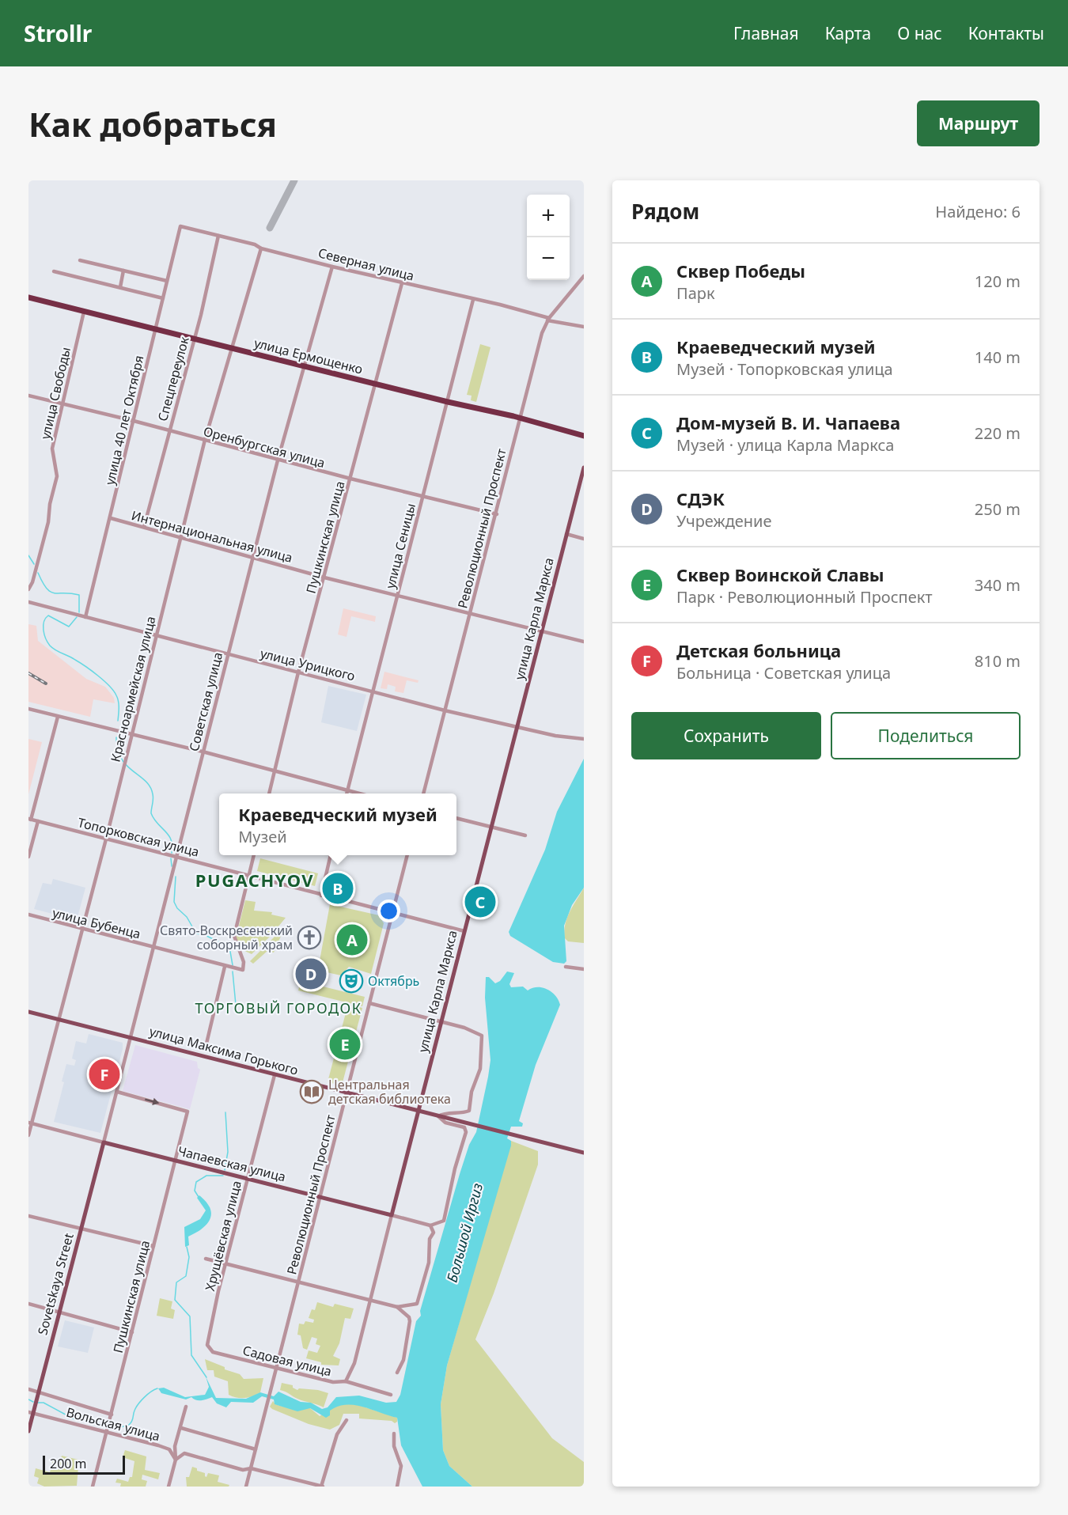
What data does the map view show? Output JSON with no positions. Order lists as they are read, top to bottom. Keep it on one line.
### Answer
{"streets":{"highway":["улица Ермощенко"],"main road":["улица Карла Маркса","улица Максима Горького","Чапаевская улица","Sovetskaya Street"],"street":["Северная улица","Спецпереулок","улица Свободы","улица 40 лет Октября","Оренбургская улица","Революционный Проспект","Интернациональная улица","Пушкинская улица","улица Сеницы","улица Урицкого","Красноармейская улица","Советская улица","Топорковская улица","улица Бубенца","Хрущёвская улица","Садовая улица","Вольская улица"]},"crossings":[["Северная улица","Спецпереулок"],["Северная улица","улица 40 лет Октября"],["Северная улица","Революционный Проспект"],["Северная улица","Пушкинская улица"],["Северная улица","улица Сеницы"],["Северная улица","Красноармейская улица"],["Северная улица","Советская улица"],["улица Ермощенко","Спецпереулок"],["улица Ермощенко","улица Свободы"],["улица Ермощенко","улица 40 лет Октября"],["улица Ермощенко","Революционный Проспект"],["улица Ермощенко","Пушкинская улица"],["улица Ермощенко","улица Сеницы"],["улица Ермощенко","Красноармейская улица"],["улица Ермощенко","Советская улица"],["Спецпереулок","Оренбургская улица"],["Спецпереулок","Интернациональная улица"],["улица Свободы","Оренбургская улица"],["улица 40 лет Октября","Оренбургская улица"],["улица 40 лет Октября","Интернациональная улица"],["улица 40 лет Октября","улица Урицкого"],["Оренбургская улица","Революционный Проспект"],["Оренбургская улица","Пушкинская улица"],["Оренбургская улица","улица Сеницы"],["Оренбургская улица","Красноармейская улица"],["Оренбургская улица","Советская улица"],["Революционный Проспект","Интернациональная улица"],["Революционный Проспект","улица Урицкого"],["Революционный Проспект","Топорковская улица"],["Революционный Проспект","улица Максима Горького"],["Революционный Проспект","Чапаевская улица"],["Революционный Проспект","Садовая улица"],["Революционный Проспект","Вольская улица"],["Интернациональная улица","Пушкинская улица"],["Интернациональная улица","улица Сеницы"],["Интернациональная улица","улица Карла Маркса"],["Интернациональная улица","Красноармейская улица"],["Интернациональная улица","Советская улица"],["Пушкинская улица","улица Урицкого"],["Пушкинская улица","Советская улица"],["Пушкинская улица","Чапаевская улица"],["Пушкинская улица","Вольская улица"],["улица Сеницы","улица Урицкого"],["улица Карла Маркса","улица Урицкого"],["улица Карла Маркса","Топорковская улица"],["улица Карла Маркса","улица Максима Горького"],["улица Карла Маркса","Чапаевская улица"],["улица Карла Маркса","Садовая улица"],["улица Урицкого","Красноармейская улица"],["улица Урицкого","Советская улица"],["Красноармейская улица","Топорковская улица"],["Красноармейская улица","улица Бубенца"],["Красноармейская улица","улица Максима Горького"],["Красноармейская улица","Чапаевская улица"],["Советская улица","Топорковская улица"],["Советская улица","улица Бубенца"],["Советская улица","улица Максима Горького"],["Советская улица","Чапаевская улица"],["Советская улица","Sovetskaya Street"],["Топорковская улица","улица Бубенца"],["улица Максима Горького","Хрущёвская улица"],["Чапаевская улица","Хрущёвская улица"],["Чапаевская улица","Sovetskaya Street"],["Хрущёвская улица","Садовая улица"],["Sovetskaya Street","Вольская улица"]],"districts":["PUGACHYOV","ТОРГОВЫЙ ГОРОДОК"],"water":["Большой Иргиз"],"places":{"church":["Свято-Воскресенский соборный храм"],"theatre":["Октябрь"],"library":["Центральная детская библиотека"]},"scale_bar":"200 m","page":{"header":"Strollr","nav":["Главная","Карта","О нас","Контакты"],"buttons":["Маршрут",["Сохранить","Поделиться"]],"title":"Как добраться","heading":["Рядом","Найдено: 6"],"map_buttons":["+","−"],"list":[{"mark":"A","name":"Сквер Победы","note":"Парк","value":"120 m"},{"mark":"B","name":"Краеведческий музей","note":"Музей · Топорковская улица","value":"140 m"},{"mark":"C","name":"Дом-музей В. И. Чапаева","note":"Музей · улица Карла Маркса","value":"220 m"},{"mark":"D","name":"СДЭК","note":"Учреждение","value":"250 m"},{"mark":"E","name":"Сквер Воинской Славы","note":"Парк · Революционный Проспект","value":"340 m"},{"mark":"F","name":"Детская больница","note":"Больница · Советская улица","value":"810 m"}],"popup":["Краеведческий музей","Музей"],"pins":["B","C","A","D","E","F"],"scale":"200 m"}}
